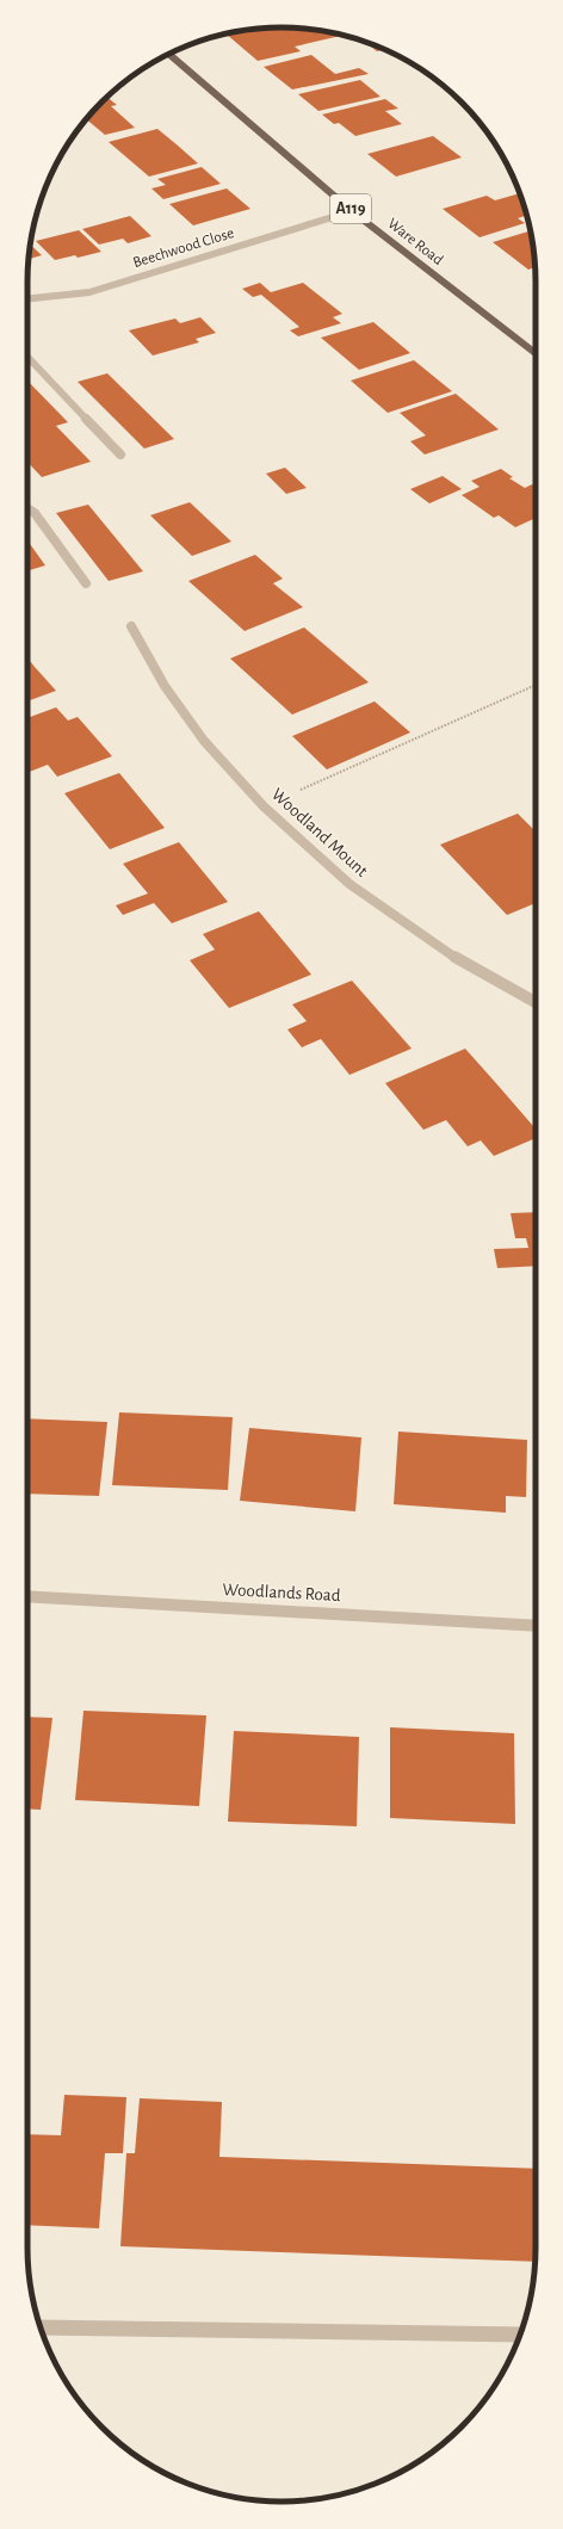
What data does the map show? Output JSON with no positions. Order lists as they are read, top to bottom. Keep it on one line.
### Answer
{"streets":{"main road":["A119","Ware Road"],"street":["Beechwood Close","Woodland Mount","Woodlands Road"]},"crossings":[["Ware Road","Beechwood Close"]]}
